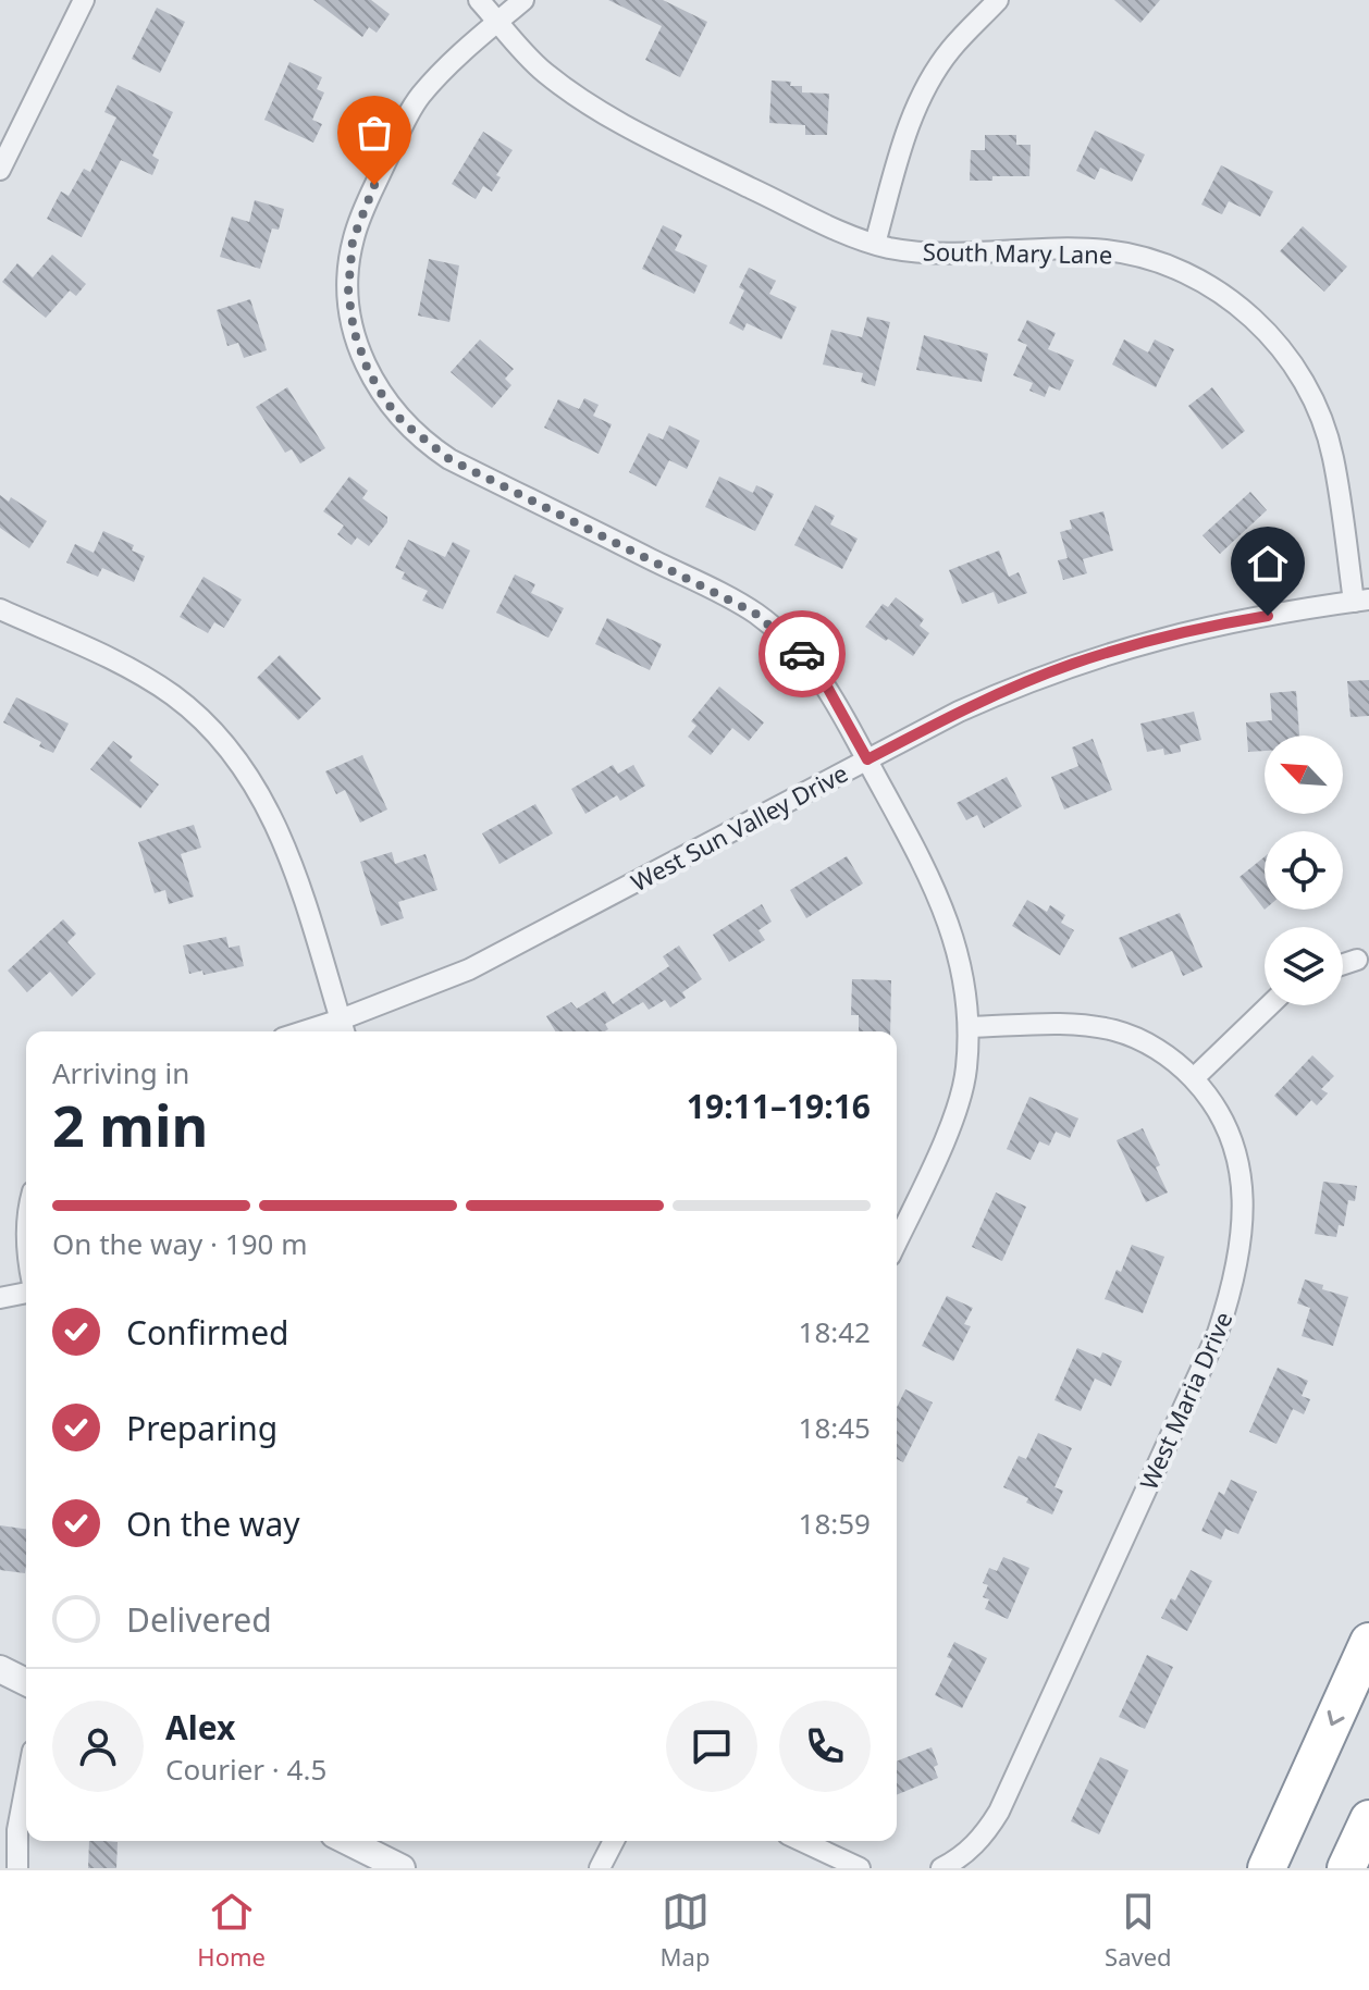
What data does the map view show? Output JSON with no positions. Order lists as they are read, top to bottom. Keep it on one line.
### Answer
{"streets":{"street":["South Mary Lane","West Sun Valley Drive","West Maria Drive"]},"crossings":[["South Mary Lane","West Sun Valley Drive"]],"north":"top left","page":{"heading":["2 min","Arriving in","19:11–19:16"],"panel":["Alex","Courier · 4.5"],"bar":"On the way · 190 m","list":[["Confirmed","18:42"],["Preparing","18:45"],["On the way","18:59"],"Delivered"],"tabs":["Home","Map","Saved"]}}
